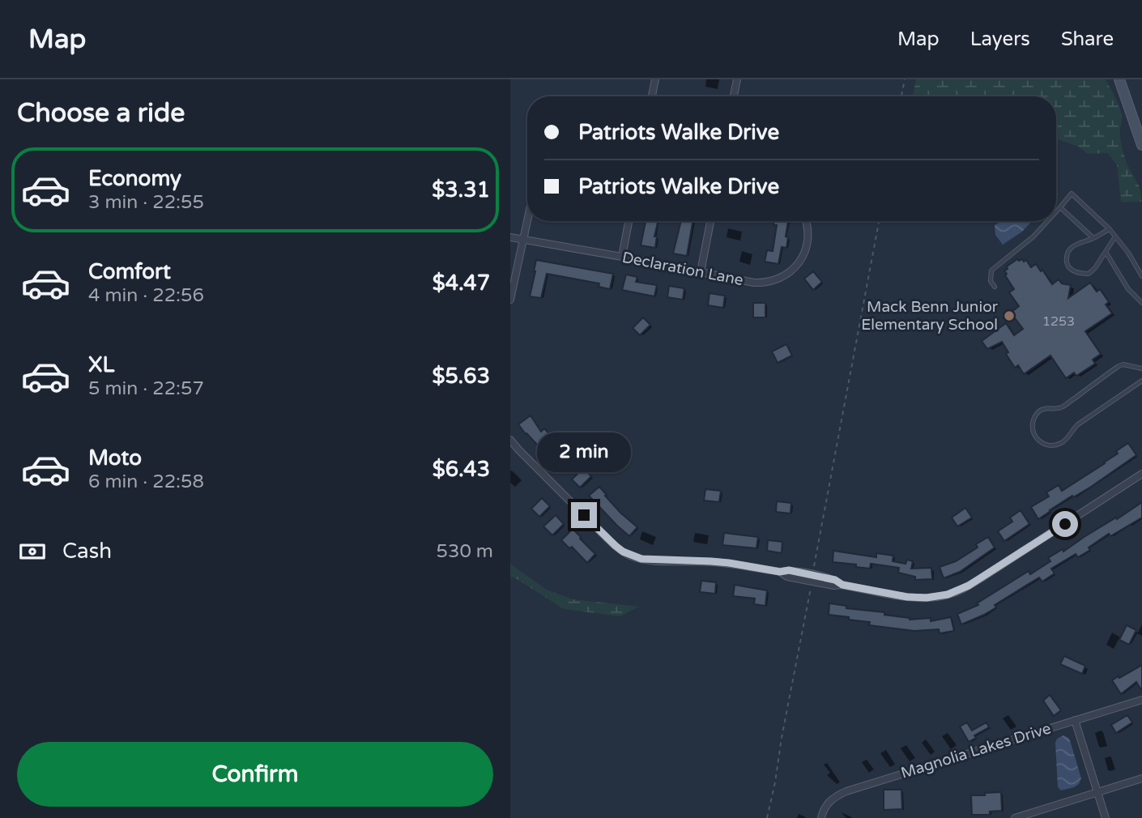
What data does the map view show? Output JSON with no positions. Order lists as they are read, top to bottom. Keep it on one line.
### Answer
{"streets":{"street":["Declaration Lane","Magnolia Lakes Drive"]},"places":["Mack Benn Junior Elementary School"],"house_numbers":["1253"],"page":{"header":"Map","nav":["Map","Layers","Share"],"heading":"Choose a ride","banner":["Patriots Walke Drive","Patriots Walke Drive"],"list":[{"name":"Economy","note":"3 min · 22:55","value":"$3.31"},{"name":"Comfort","note":"4 min · 22:56","value":"$4.47"},{"name":"XL","note":"5 min · 22:57","value":"$5.63"},{"name":"Moto","note":"6 min · 22:58","value":"$6.43"}],"bubble":"2 min","pay":["Cash","530 m"],"buttons":"Confirm"}}
